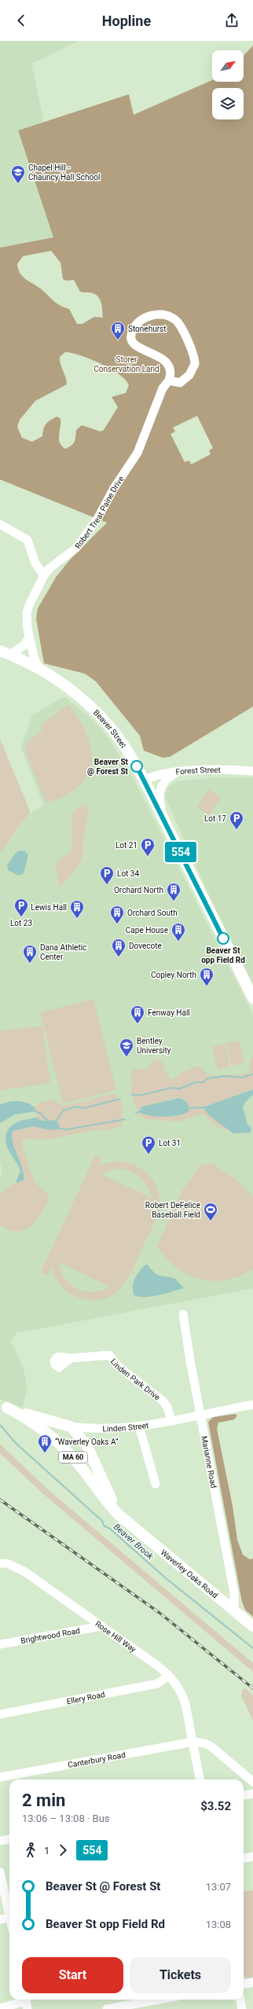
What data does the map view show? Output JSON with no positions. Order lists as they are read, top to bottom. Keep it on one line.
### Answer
{"streets":{"main road":["Beaver Street","Linden Street","MA 60","Waverley Oaks Road"],"street":["Robert Treat Paine Drive","Forest Street","Linden Park Drive","Marianne Road","Brightwood Road","Rose Hill Way","Ellery Road","Canterbury Road"]},"crossings":[["Robert Treat Paine Drive","Beaver Street"],["Beaver Street","Forest Street"],["Linden Park Drive","Linden Street"],["Linden Street","Marianne Road"],["Linden Street","Waverley Oaks Road"],["Marianne Road","Waverley Oaks Road"],["Brightwood Road","Rose Hill Way"],["Rose Hill Way","Ellery Road"],["Rose Hill Way","Canterbury Road"]],"water":["Beaver Brook"],"parks":["Storer Conservation Land"],"places":{"school or university":["Chapel Hill - Chauncy Hall School","Bentley University"],"building":["Stonehurst","Orchard North","Lewis Hall","Orchard South","Cape House","Dovecote","Dana Athletic Center","Copley North","Fenway Hall","“Waverley Oaks A”"],"other":["Beaver St @ Forest St","Beaver St opp Field Rd"],"parking":["Lot 17","Lot 21","Lot 34","Lot 23","Lot 31"],"sports":["Robert DeFelice Baseball Field"]},"lines":["bus line 554"],"north":"top right","page":{"header":"Hopline","on_map":"554","heading":["2 min","13:06 – 13:08 · Bus","$3.52"],"legs":["1","554"],"list":[{"name":"Beaver St @ Forest St","value":"13:07"},{"name":"Beaver St opp Field Rd","value":"13:08"}],"buttons":["Start","Tickets"]}}
